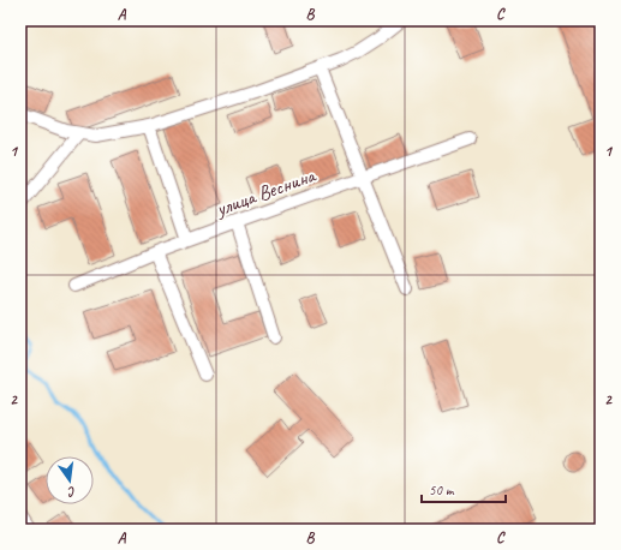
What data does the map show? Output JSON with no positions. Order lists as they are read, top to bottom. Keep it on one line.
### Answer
{"streets":{"street":["улица Веснина"]},"scale_bar":"50 m","north":"bottom","grid":{"columns":["A","B","C"],"rows":["1","2"]}}
